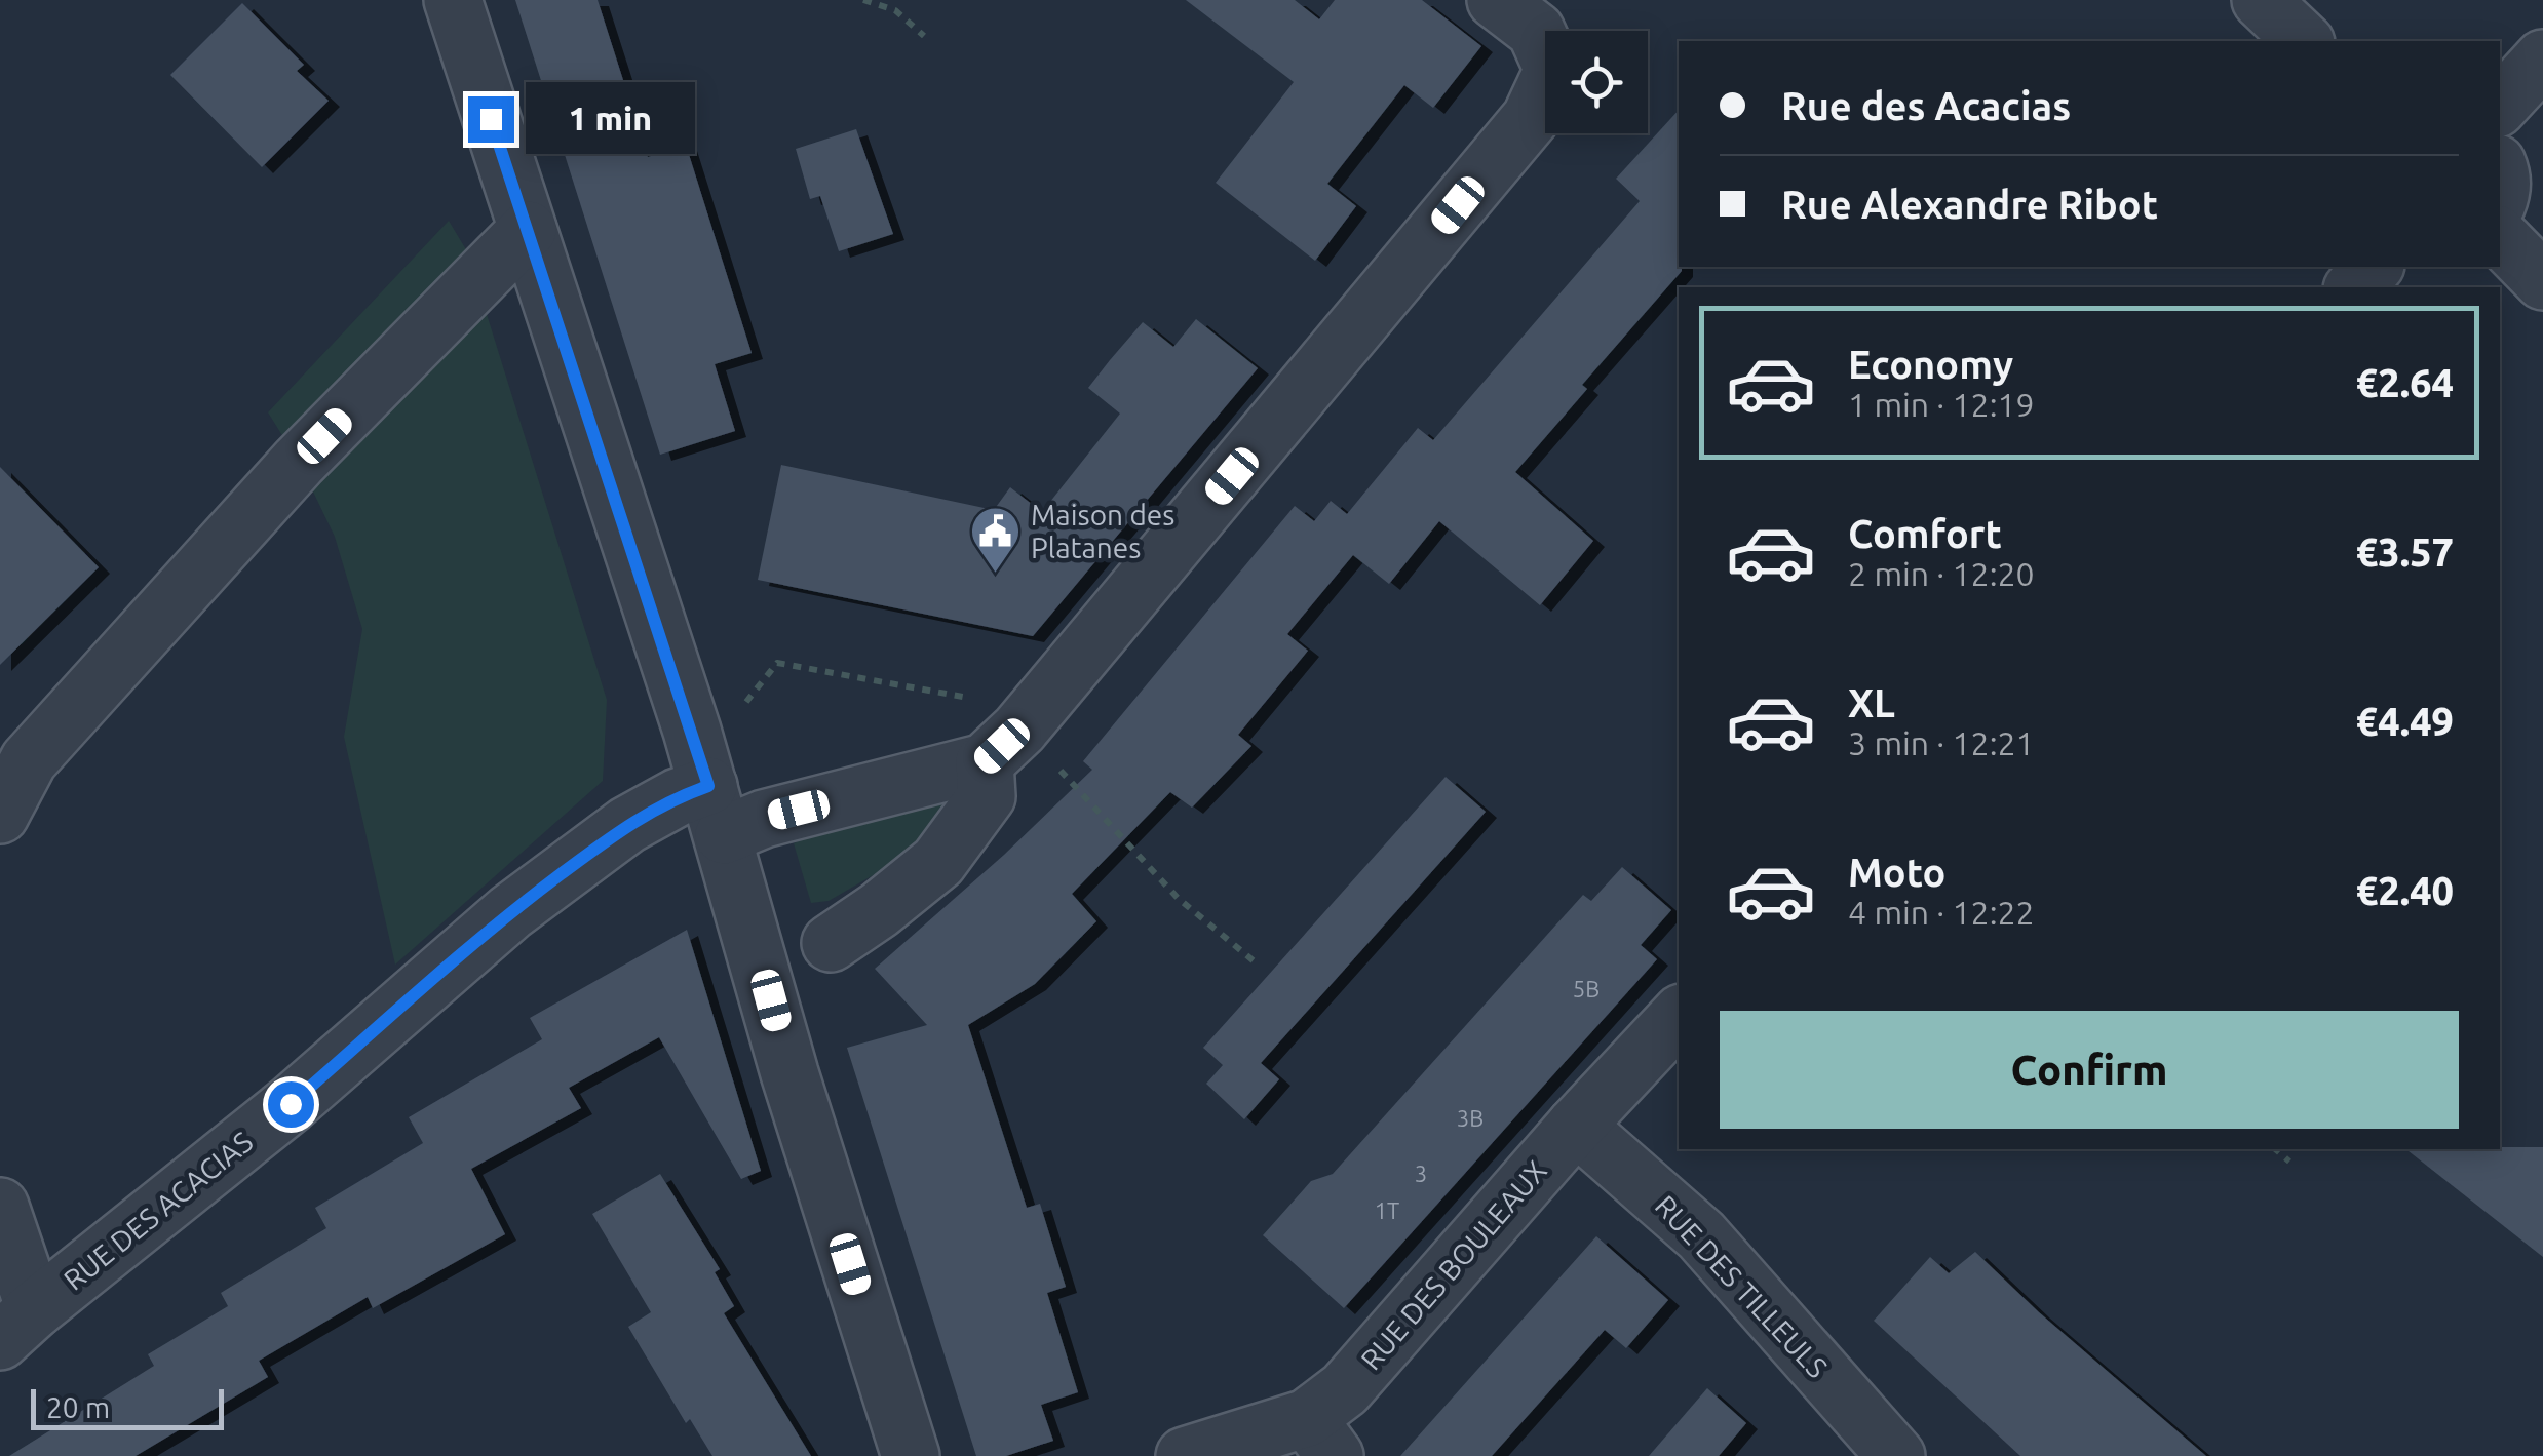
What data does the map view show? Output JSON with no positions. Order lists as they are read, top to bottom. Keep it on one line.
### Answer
{"streets":{"street":["RUE DES ACACIAS","RUE DES BOULEAUX","RUE DES TILLEULS"]},"crossings":[["RUE DES BOULEAUX","RUE DES TILLEULS"]],"places":{"public building":["Maison des Platanes"]},"house_numbers":["5B","3B","3","1T"],"scale_bar":"20 m","page":{"banner":["Rue des Acacias","Rue Alexandre Ribot"],"bubble":"1 min","list":[{"name":"Economy","note":"1 min · 12:19","value":"€2.64"},{"name":"Comfort","note":"2 min · 12:20","value":"€3.57"},{"name":"XL","note":"3 min · 12:21","value":"€4.49"},{"name":"Moto","note":"4 min · 12:22","value":"€2.40"}],"buttons":"Confirm","scale":"20 m"}}
